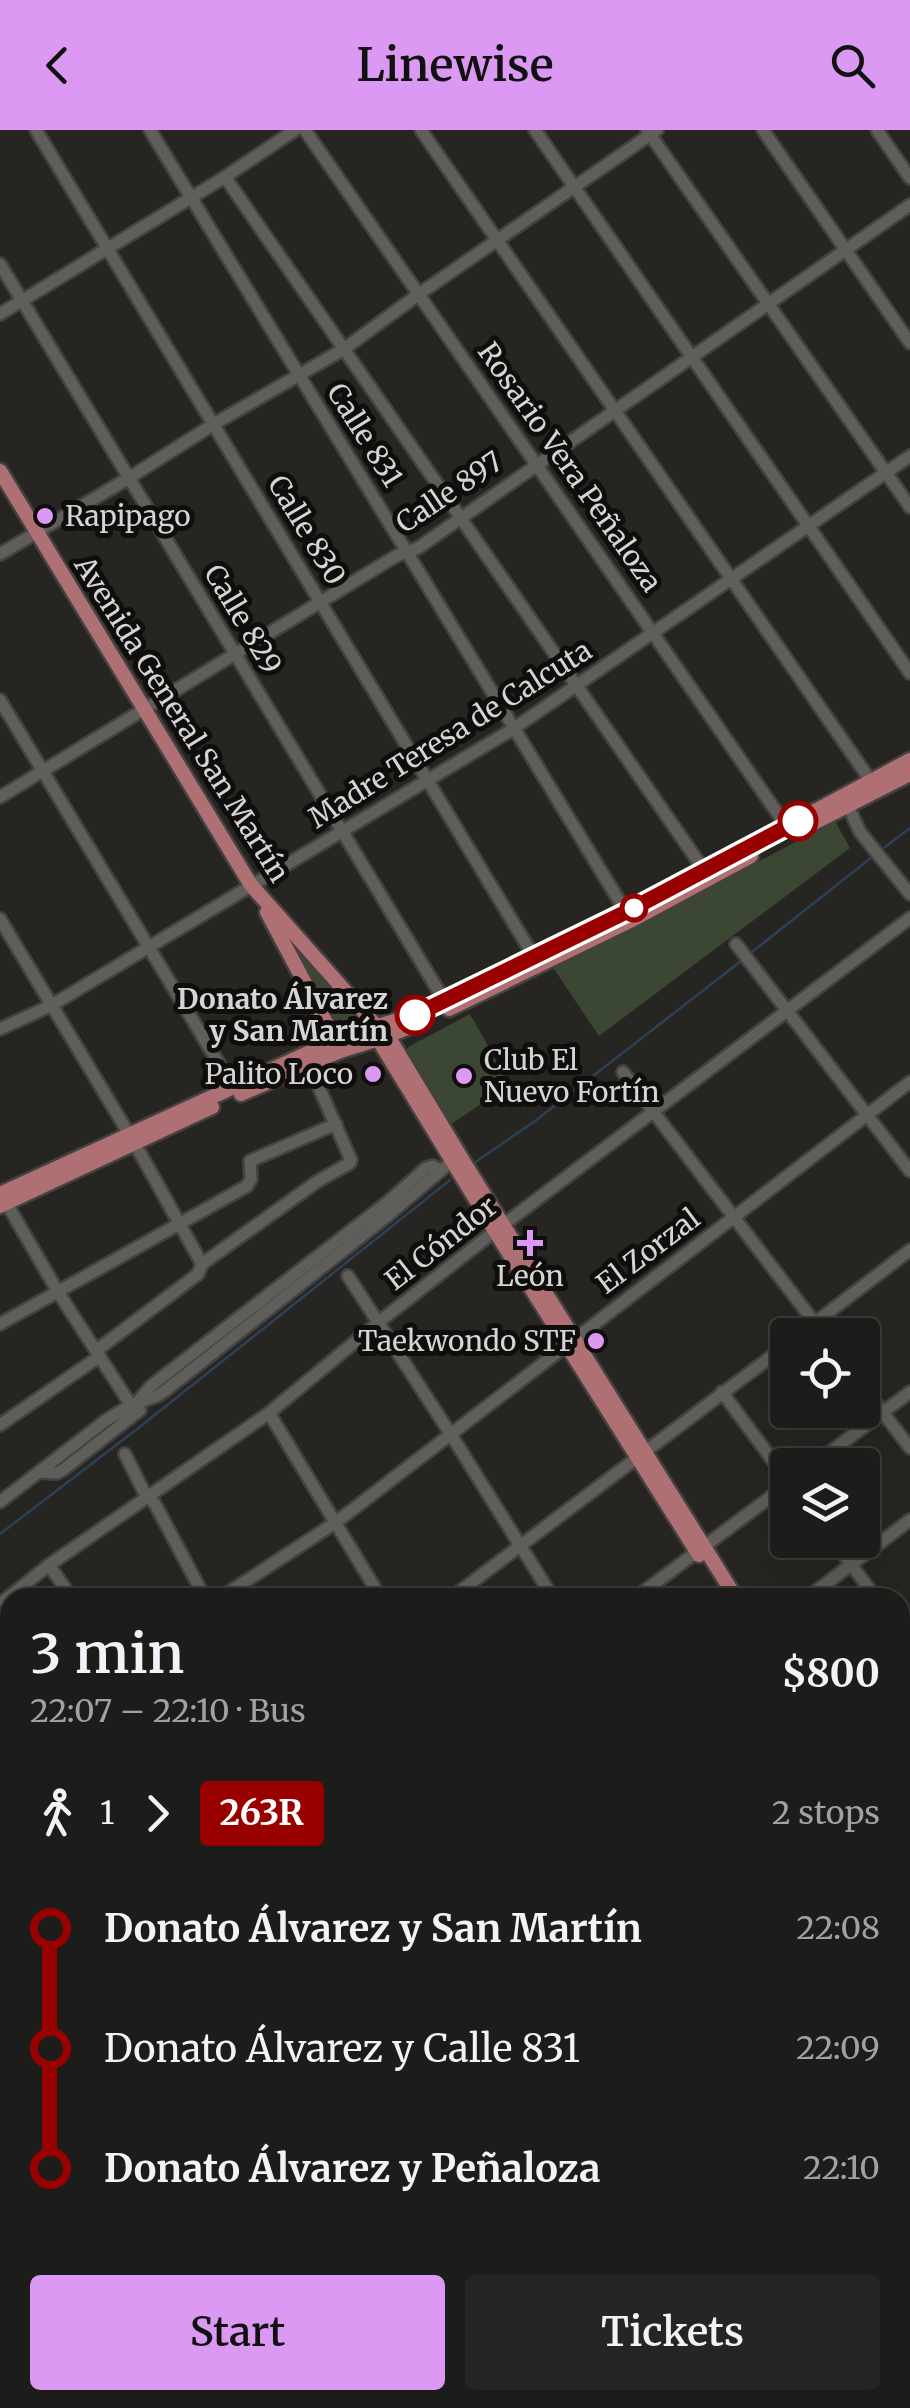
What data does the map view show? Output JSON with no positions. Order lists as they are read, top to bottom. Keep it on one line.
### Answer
{"streets":{"main road":["Avenida General San Martín"],"street":["Calle 831","Rosario Vera Peñaloza","Calle 897","Calle 830","Calle 829","Madre Teresa de Calcuta","El Cóndor","El Zorzal"]},"crossings":[["Calle 831","Calle 897"],["Calle 831","Madre Teresa de Calcuta"],["Rosario Vera Peñaloza","Calle 897"],["Rosario Vera Peñaloza","Madre Teresa de Calcuta"],["Calle 897","Calle 830"],["Calle 897","Calle 829"],["Calle 897","Avenida General San Martín"],["Calle 830","Madre Teresa de Calcuta"],["Calle 829","Madre Teresa de Calcuta"],["Avenida General San Martín","Madre Teresa de Calcuta"],["Avenida General San Martín","El Cóndor"],["Avenida General San Martín","El Zorzal"]],"places":{"other":["Rapipago","Donato Álvarez y San Martín","Palito Loco","Club El Nuevo Fortín","Taekwondo STF"],"health":["León"]},"lines":["bus line 263R"],"page":{"header":"Linewise","heading":["3 min","22:07 – 22:10 · Bus","$800"],"legs":["1","263R","2 stops"],"list":[{"name":"Donato Álvarez y San Martín","value":"22:08"},{"name":"Donato Álvarez y Calle 831","value":"22:09"},{"name":"Donato Álvarez y Peñaloza","value":"22:10"}],"buttons":["Start","Tickets"]}}
